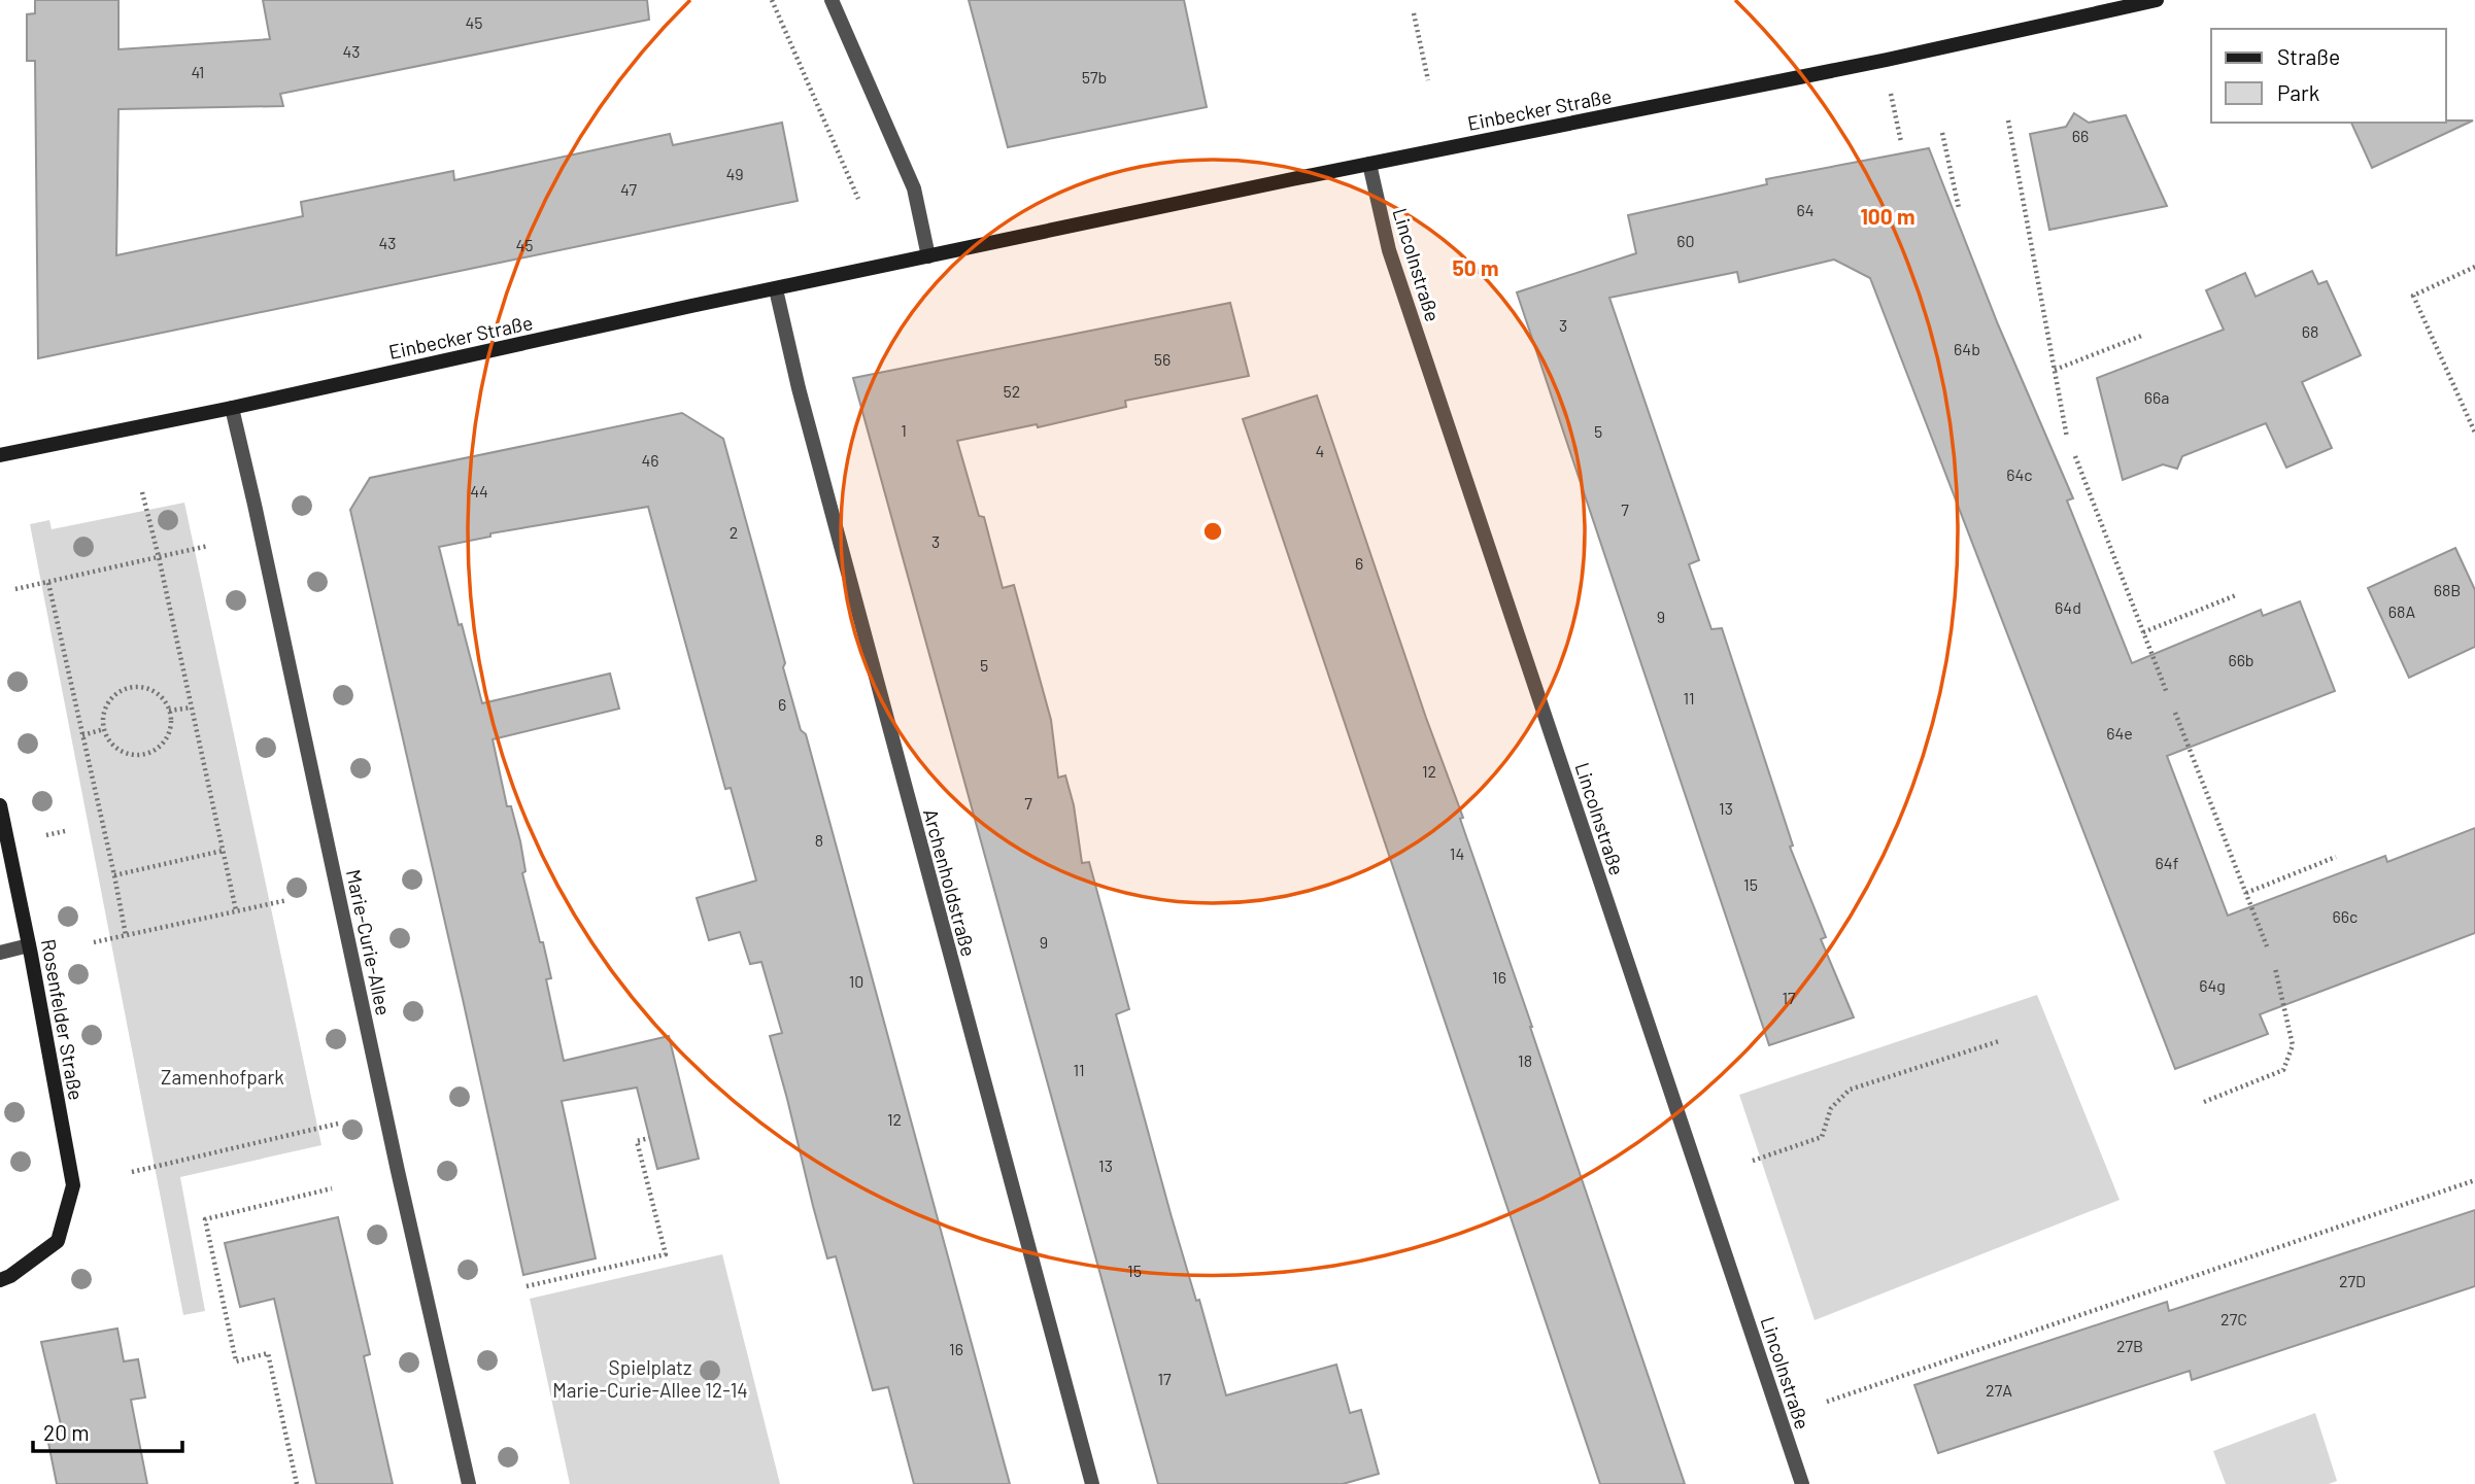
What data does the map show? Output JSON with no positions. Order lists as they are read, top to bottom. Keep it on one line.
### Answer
{"streets":{"street":["Einbecker Straße","Lincolnstraße","Archenholdstraße","Marie-Curie-Allee","Rosenfelder Straße"]},"crossings":[["Einbecker Straße","Lincolnstraße"],["Einbecker Straße","Archenholdstraße"],["Einbecker Straße","Marie-Curie-Allee"]],"parks":["Zamenhofpark","Spielplatz Marie-Curie-Allee 12-14"],"house_numbers":["45","43","41","57b","66","49","47","64","60","43","45","3","68","64b","56","52","66a","1","5","4","46","64c","44","7","2","3","6","68B","64d","68A","9","66b","5","11","6","64e","12","7","13","8","14","64f","15","66c","9","16","10","64g","17","18","11","12","13","15","27D","27C","27B","16","17","27A"],"legend":["Straße","Park"],"scale_bar":"20 m","rings":["100 m","50 m"]}
